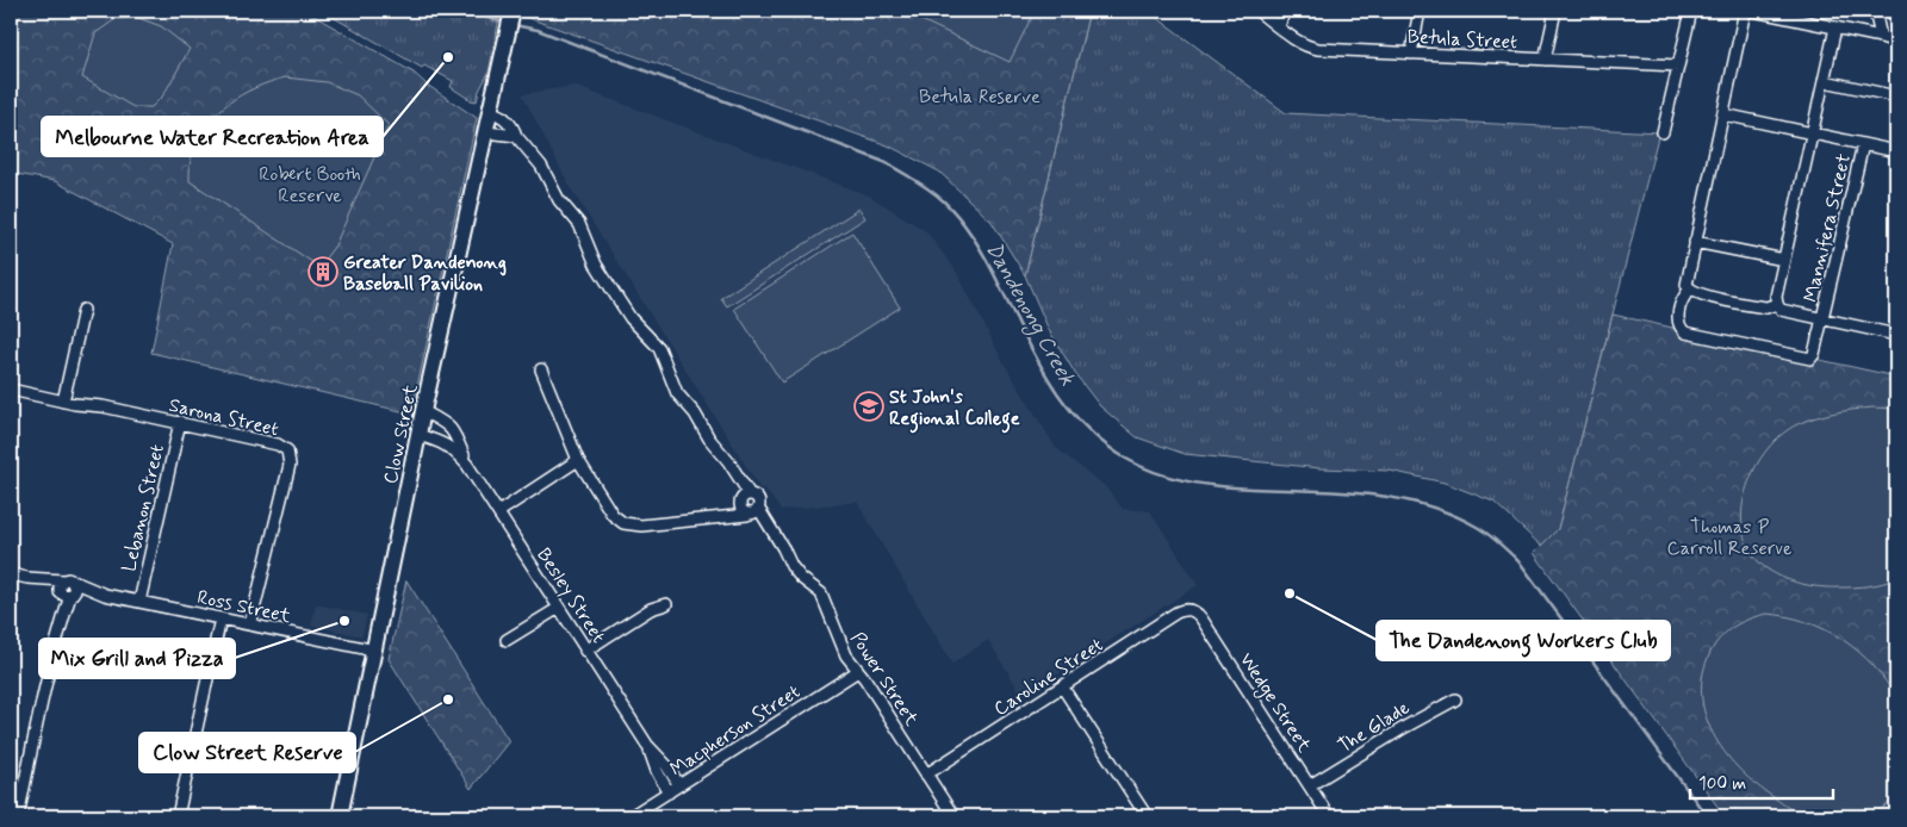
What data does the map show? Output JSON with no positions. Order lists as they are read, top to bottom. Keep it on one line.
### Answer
{"streets":{"main road":["Clow Street"],"street":["Betula Street","Mannifera Street","Sarona Street","Lebanon Street","Besley Street","Ross Street","Caroline Street","Power Street","Wedge Street","The Glade","Macpherson Street"]},"crossings":[["Sarona Street","Lebanon Street"],["Sarona Street","Ross Street"],["Clow Street","Besley Street"],["Clow Street","Ross Street"],["Lebanon Street","Ross Street"],["Besley Street","Macpherson Street"],["Caroline Street","Power Street"],["Caroline Street","Wedge Street"],["Power Street","Macpherson Street"],["Wedge Street","The Glade"]],"water":["Dandenong Creek"],"parks":["Betula Reserve","Robert Booth Reserve","Thomas P Carroll Reserve"],"places":{"other":["Melbourne Water Recreation Area","The Dandenong Workers Club","Mix Grill and Pizza","Clow Street Reserve"],"building":["Greater Dandenong Baseball Pavilion"],"school or university":["St John's Regional College"]},"scale_bar":"100 m"}
